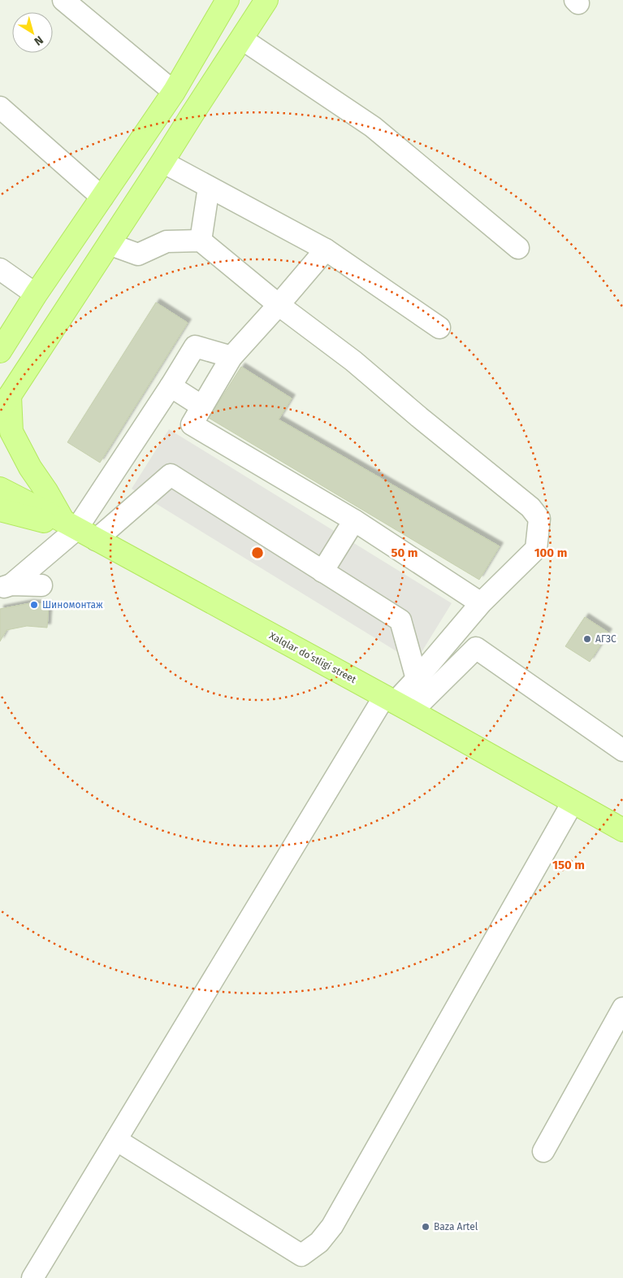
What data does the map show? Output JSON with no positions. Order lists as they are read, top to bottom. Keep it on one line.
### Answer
{"streets":{"main road":["Xalqlar doʻstligi street"]},"places":["Шиномонтаж","АГЗС","Baza Artel"],"north":"bottom right","rings":["50 m","100 m","150 m"]}
